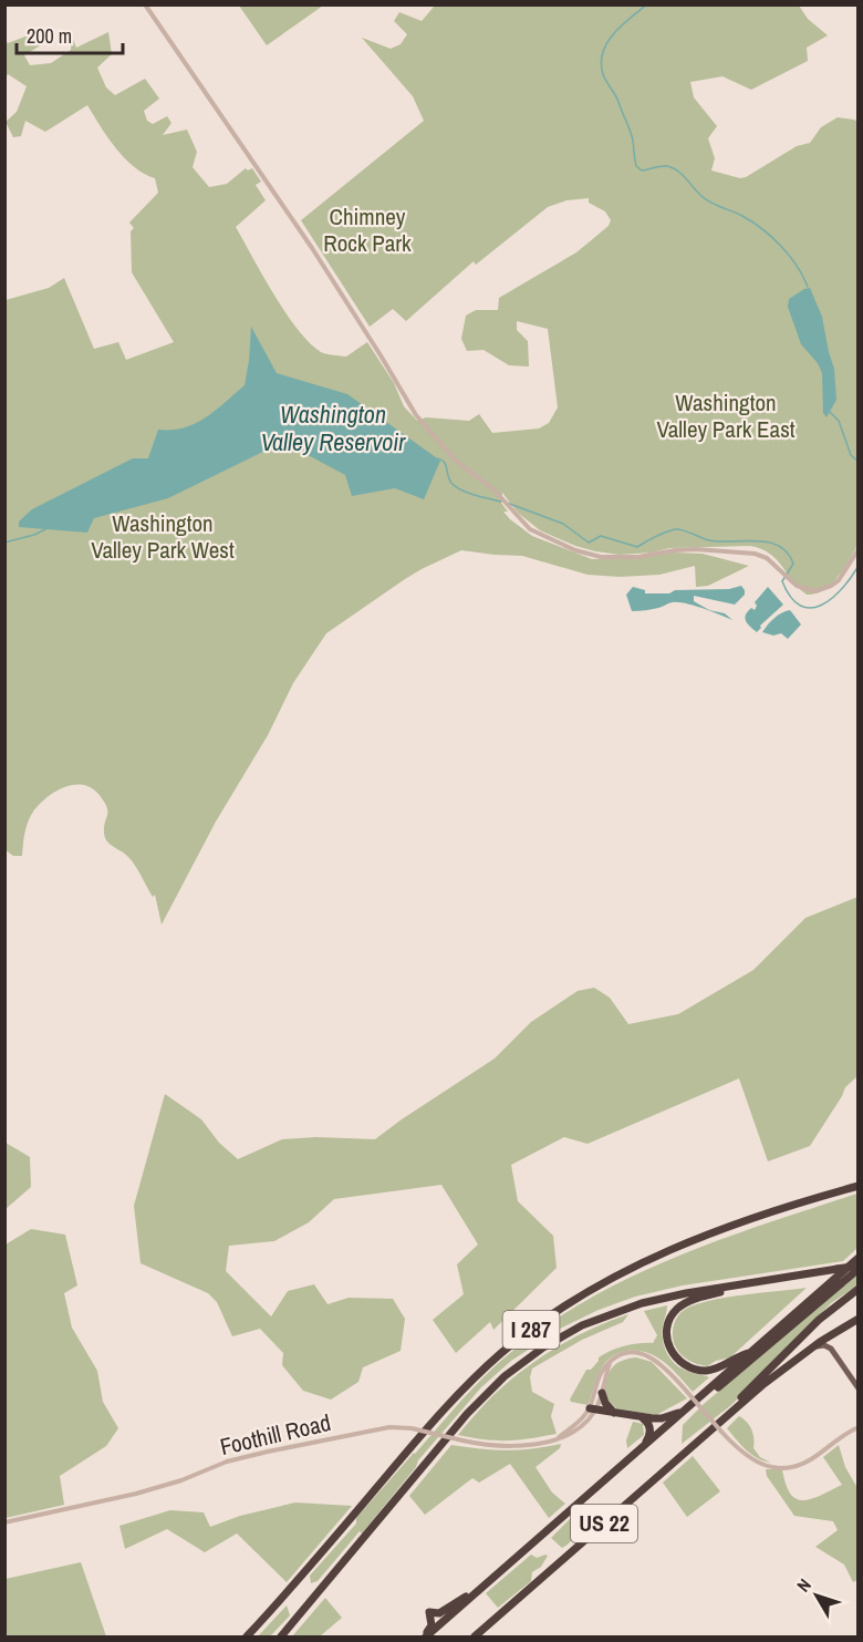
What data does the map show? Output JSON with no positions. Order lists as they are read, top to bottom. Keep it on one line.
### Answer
{"streets":{"highway":["I 287","US 22"],"street":["Foothill Road"]},"crossings":[["I 287","US 22"]],"water":["Washington Valley Reservoir"],"parks":["Chimney Rock Park","Washington Valley Park East","Washington Valley Park West"],"scale_bar":"200 m","north":"top left"}
